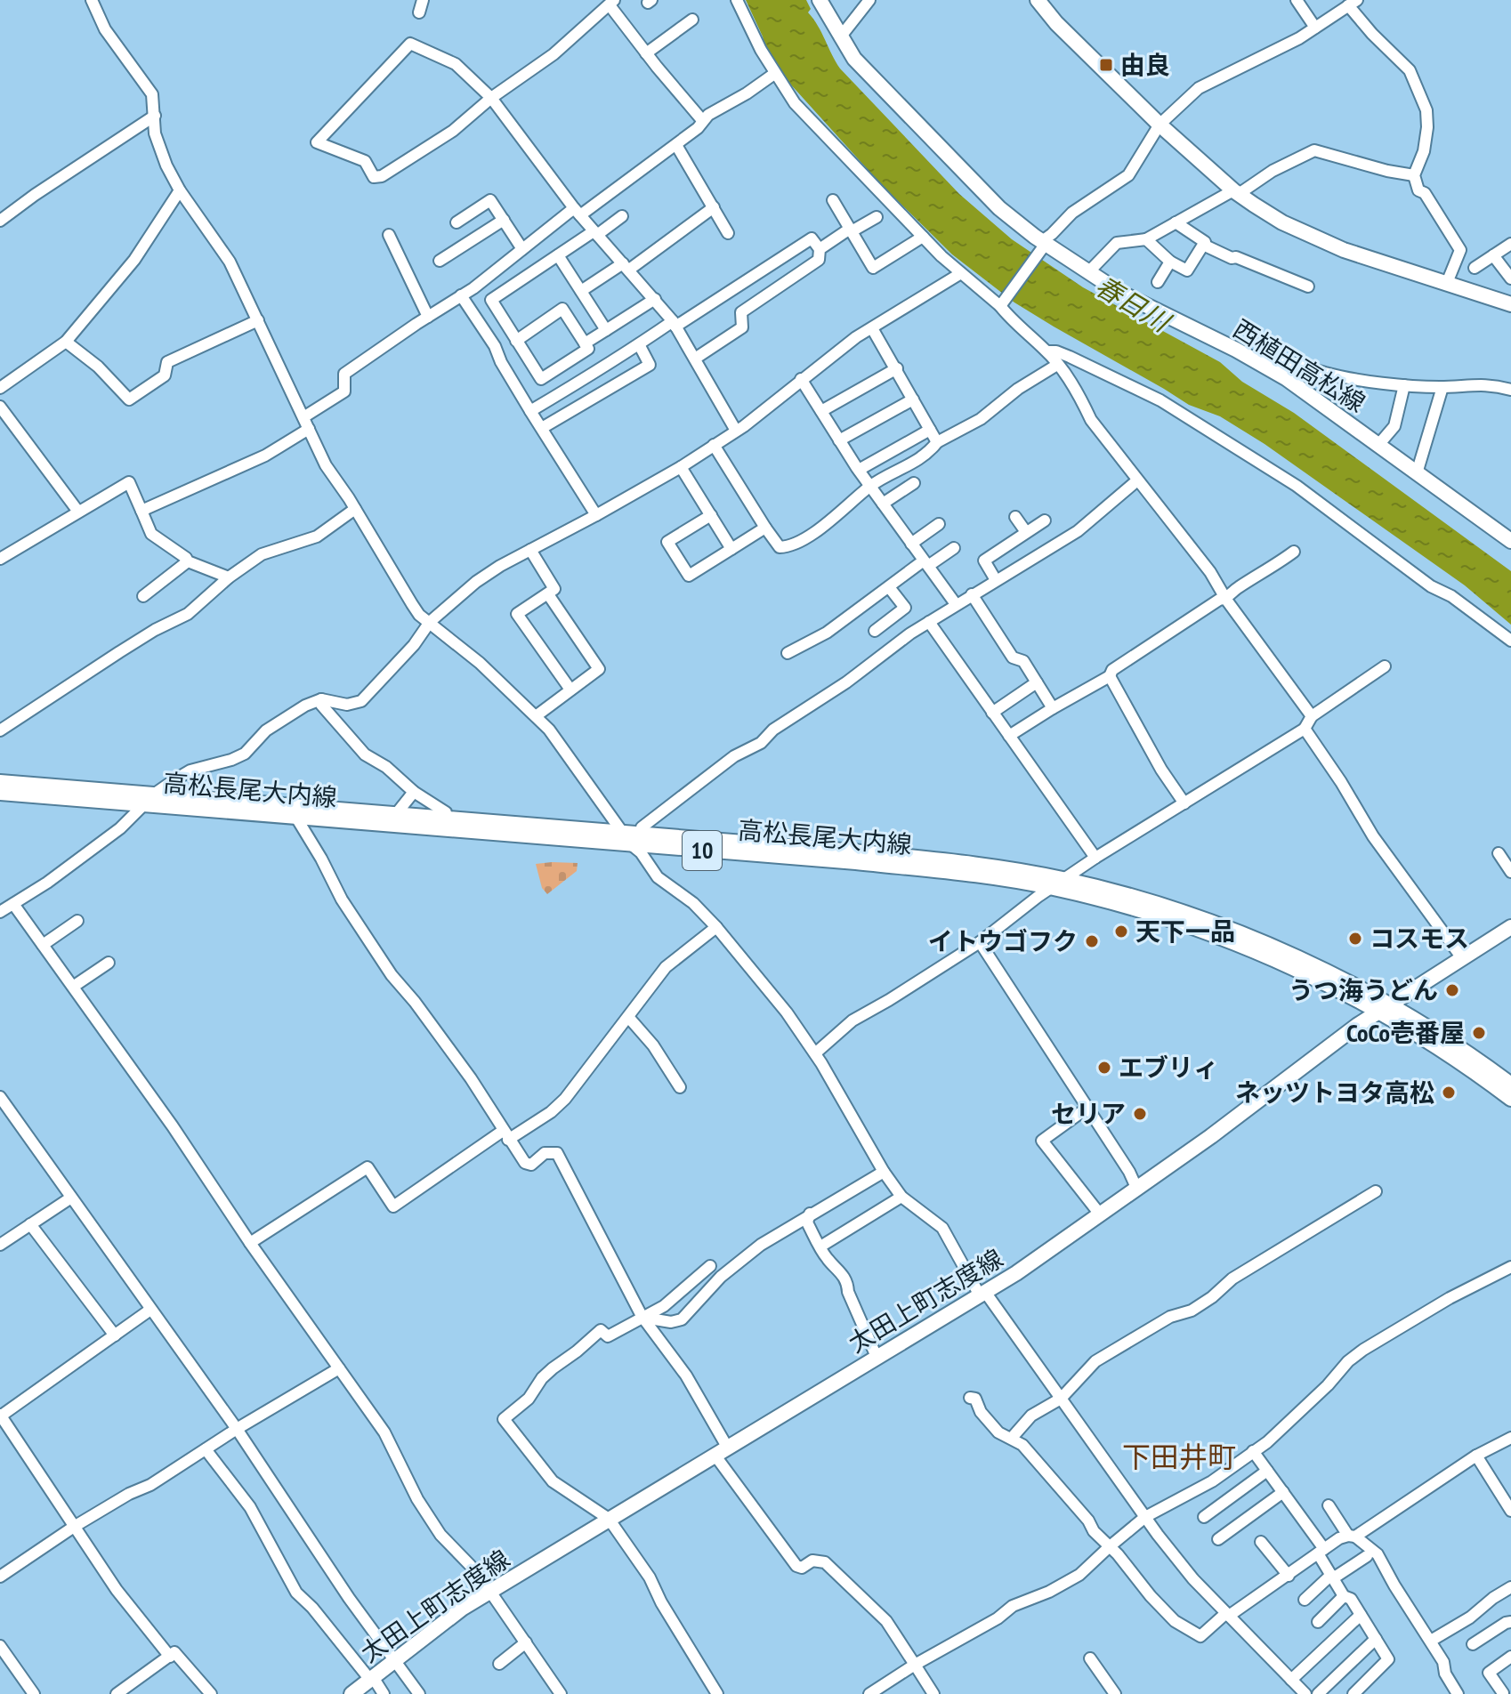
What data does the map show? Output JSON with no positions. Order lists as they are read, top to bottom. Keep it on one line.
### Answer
{"streets":{"main road":["西植田高松線","高松長尾大内線","10","太田上町志度線"]},"crossings":[["高松長尾大内線","太田上町志度線"]],"districts":["下田井町"],"water":["春日川"],"places":{"transit":["由良"],"other":["天下一品","コスモス","イトウゴフク","うつ海うどん","CoCo壱番屋","エブリィ","ネッツトヨタ高松","セリア"]}}
